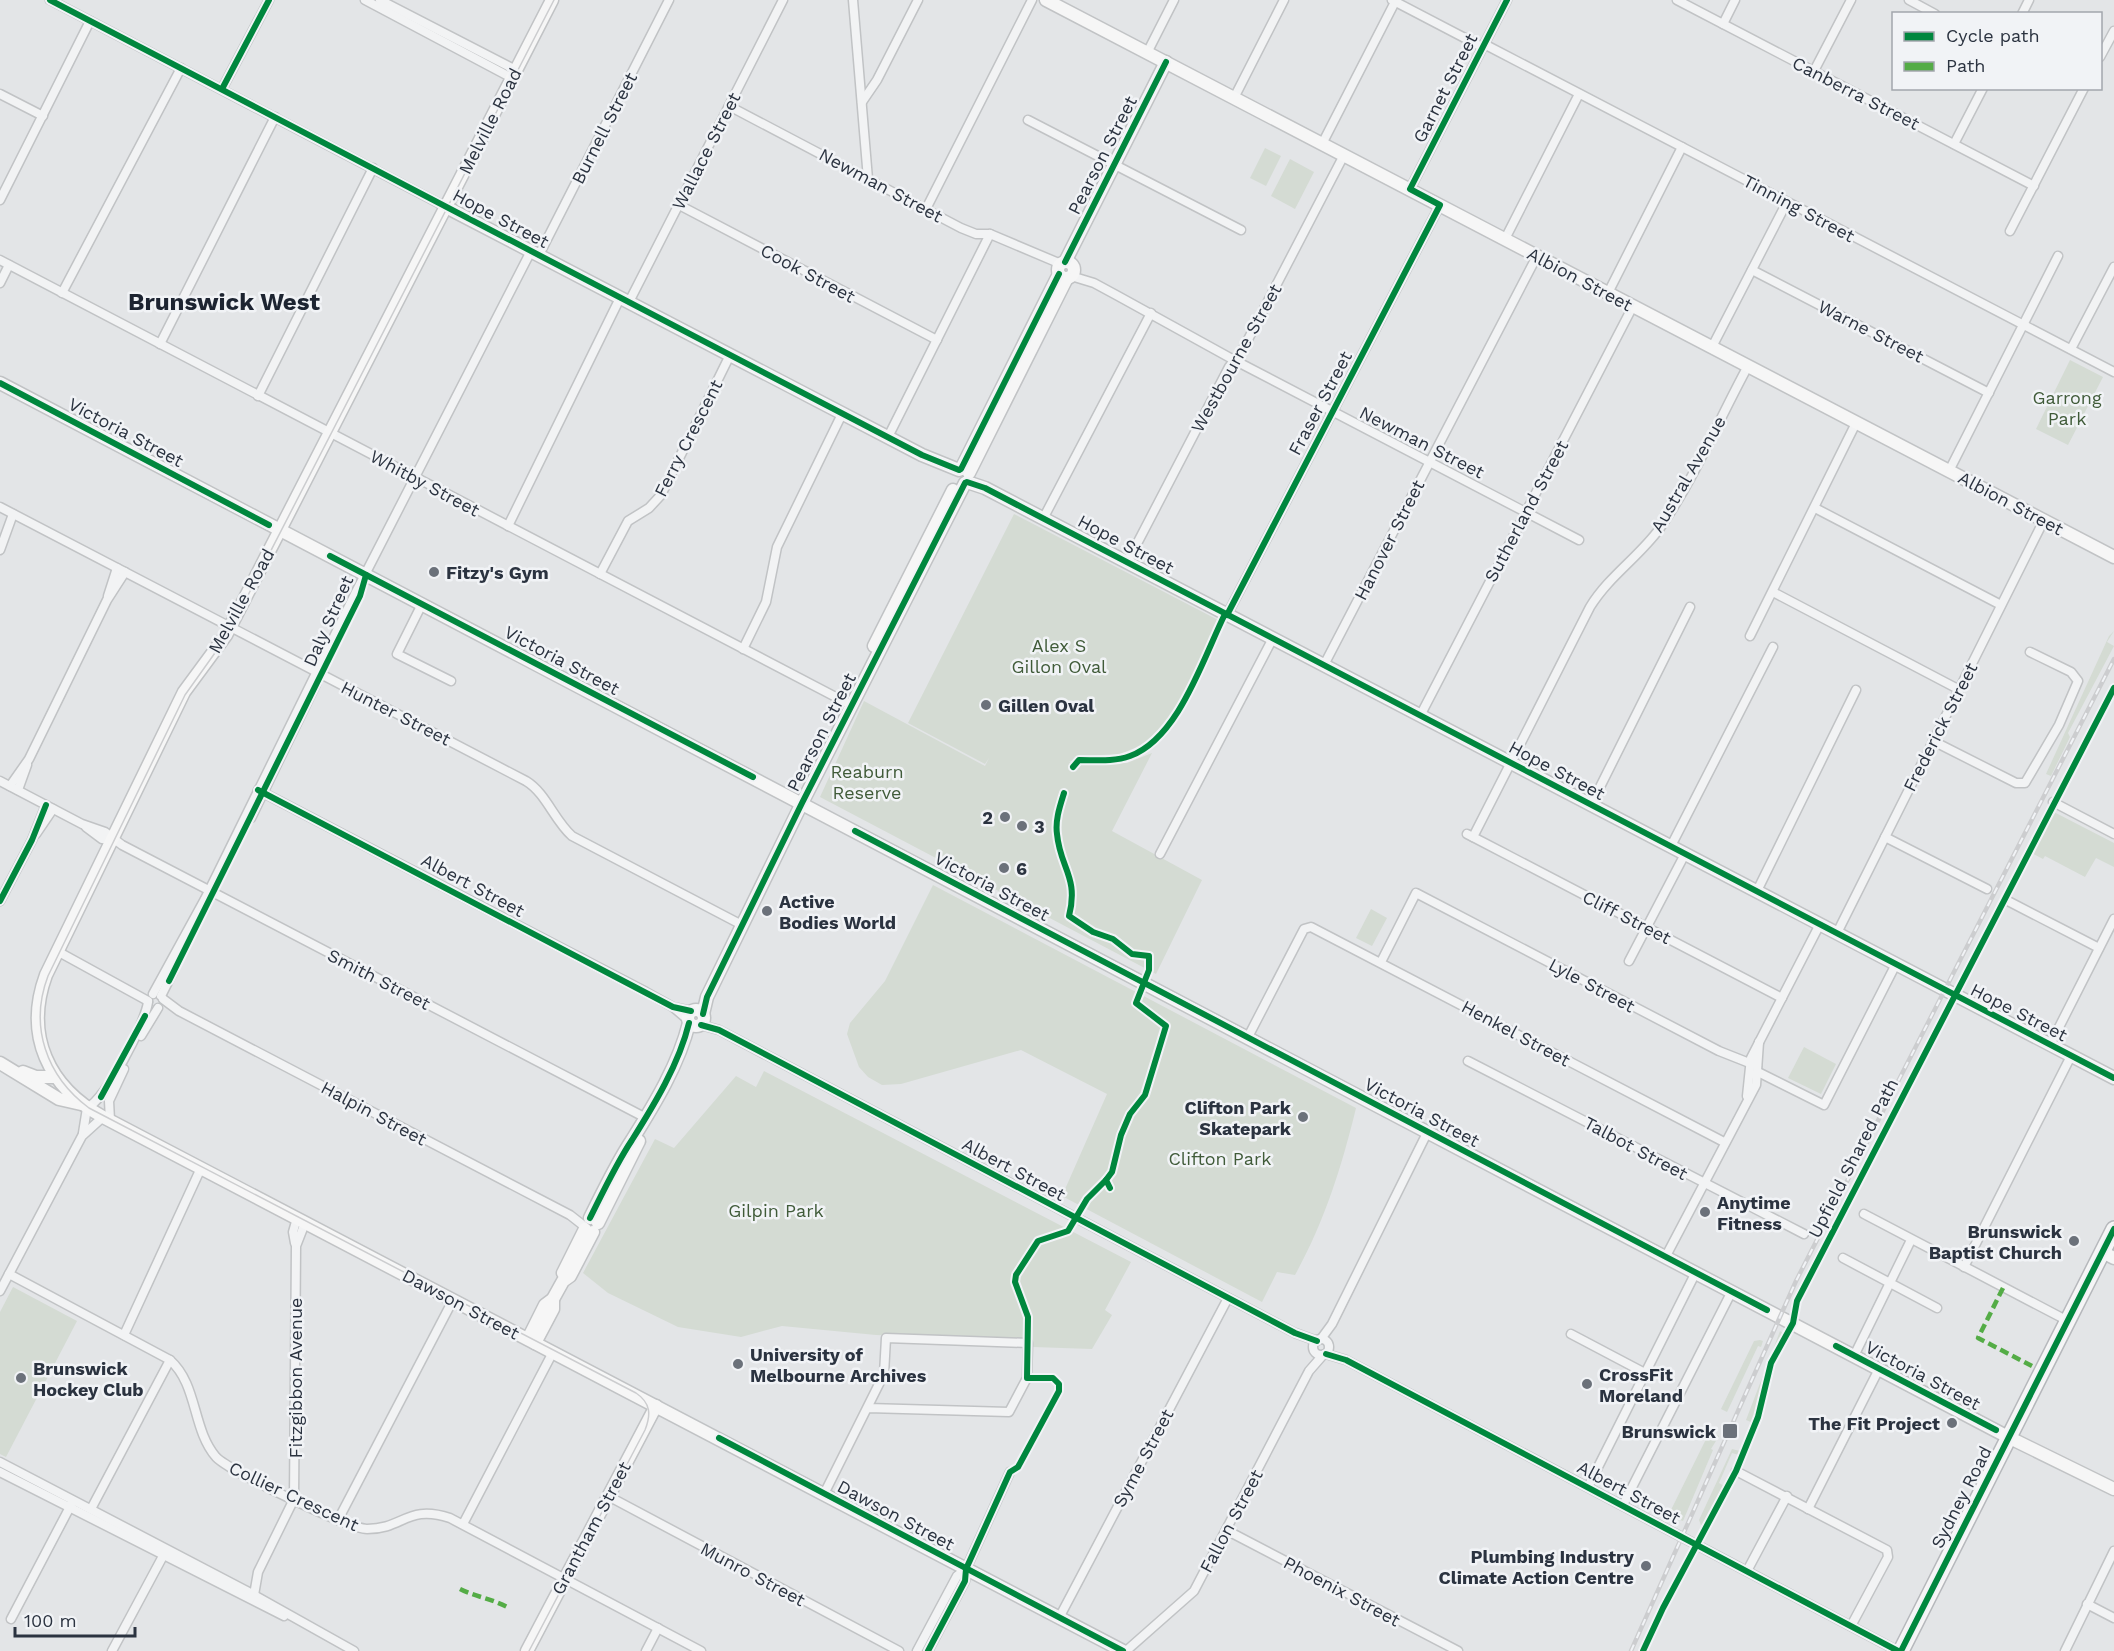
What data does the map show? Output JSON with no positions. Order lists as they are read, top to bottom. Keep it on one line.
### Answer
{"streets":{"highway":["Sydney Road"],"street":["Garnet Street","Canberra Street","Melville Road","Burnell Street","Wallace Street","Pearson Street","Newman Street","Tinning Street","Hope Street","Cook Street","Albion Street","Warne Street","Westbourne Street","Fraser Street","Victoria Street","Ferry Crescent","Austral Avenue","Whitby Street","Sutherland Street","Hanover Street","Daly Street","Hunter Street","Frederick Street","Albert Street","Cliff Street","Smith Street","Lyle Street","Henkel Street","Halpin Street","Talbot Street","Dawson Street","Fitzgibbon Avenue","Syme Street","Collier Crescent","Fallon Street","Grantham Street","Munro Street","Phoenix Street"],"cycle path":["Upfield Shared Path"]},"crossings":[["Garnet Street","Tinning Street"],["Garnet Street","Albion Street"],["Melville Road","Hope Street"],["Melville Road","Victoria Street"],["Melville Road","Whitby Street"],["Melville Road","Daly Street"],["Melville Road","Hunter Street"],["Melville Road","Smith Street"],["Melville Road","Halpin Street"],["Burnell Street","Hope Street"],["Burnell Street","Whitby Street"],["Burnell Street","Daly Street"],["Wallace Street","Newman Street"],["Wallace Street","Hope Street"],["Wallace Street","Cook Street"],["Wallace Street","Whitby Street"],["Pearson Street","Newman Street"],["Pearson Street","Hope Street"],["Pearson Street","Albion Street"],["Pearson Street","Victoria Street"],["Pearson Street","Whitby Street"],["Pearson Street","Hunter Street"],["Pearson Street","Albert Street"],["Pearson Street","Smith Street"],["Pearson Street","Halpin Street"],["Pearson Street","Dawson Street"],["Newman Street","Westbourne Street"],["Newman Street","Fraser Street"],["Newman Street","Sutherland Street"],["Newman Street","Hanover Street"],["Hope Street","Westbourne Street"],["Hope Street","Fraser Street"],["Hope Street","Ferry Crescent"],["Hope Street","Austral Avenue"],["Hope Street","Sutherland Street"],["Hope Street","Hanover Street"],["Hope Street","Frederick Street"],["Hope Street","Lyle Street"],["Albion Street","Westbourne Street"],["Albion Street","Fraser Street"],["Albion Street","Austral Avenue"],["Albion Street","Sutherland Street"],["Albion Street","Hanover Street"],["Albion Street","Frederick Street"],["Victoria Street","Daly Street"],["Victoria Street","Henkel Street"],["Victoria Street","Sydney Road"],["Victoria Street","Fallon Street"],["Ferry Crescent","Whitby Street"],["Austral Avenue","Cliff Street"],["Whitby Street","Daly Street"],["Daly Street","Hunter Street"],["Daly Street","Albert Street"],["Daly Street","Smith Street"],["Daly Street","Halpin Street"],["Daly Street","Dawson Street"],["Albert Street","Syme Street"],["Albert Street","Sydney Road"],["Albert Street","Fallon Street"],["Lyle Street","Henkel Street"],["Dawson Street","Fitzgibbon Avenue"],["Dawson Street","Syme Street"],["Dawson Street","Fallon Street"],["Dawson Street","Grantham Street"],["Fitzgibbon Avenue","Collier Crescent"],["Collier Crescent","Grantham Street"],["Fallon Street","Phoenix Street"],["Grantham Street","Munro Street"]],"districts":["Brunswick West"],"parks":["Garrong Park","Alex S Gillon Oval","Reaburn Reserve","Clifton Park","Gilpin Park"],"places":{"other":["Fitzy's Gym","Gillen Oval","2","3","6","Active Bodies World","Clifton Park Skatepark","Anytime Fitness","Brunswick Baptist Church","University of Melbourne Archives","Brunswick Hockey Club","CrossFit Moreland","The Fit Project","Plumbing Industry Climate Action Centre"],"transit":["Brunswick"]},"legend":["Cycle path","Path"],"scale_bar":"100 m"}
